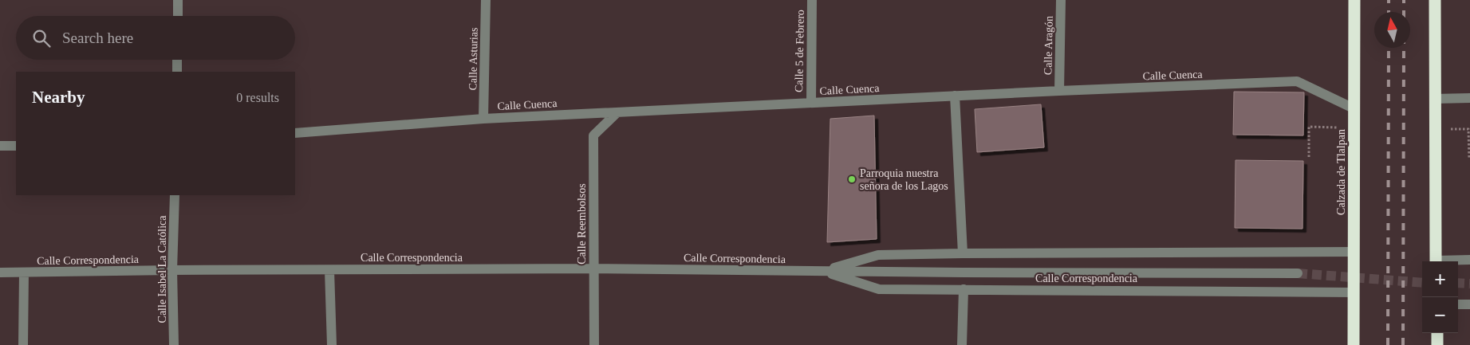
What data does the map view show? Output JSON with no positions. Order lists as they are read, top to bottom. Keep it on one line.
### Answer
{"streets":{"highway":["Calzada de Tlalpan"],"street":["Calle Aragón","Calle 5 de Febrero","Calle Asturias","Calle Cuenca","Calle Reembolsos","Calle Correspondencia","Calle Isabel La Católica"]},"crossings":[["Calle Aragón","Calle Cuenca"],["Calle 5 de Febrero","Calle Cuenca"],["Calle Asturias","Calle Cuenca"],["Calle Cuenca","Calzada de Tlalpan"],["Calle Cuenca","Calle Reembolsos"],["Calzada de Tlalpan","Calle Correspondencia"],["Calle Reembolsos","Calle Correspondencia"],["Calle Correspondencia","Calle Isabel La Católica"]],"places":["Parroquia nuestra señora de los Lagos"],"north":"top","page":{"search":"Search here","heading":["Nearby","0 results"],"map_buttons":["+","−"]}}
